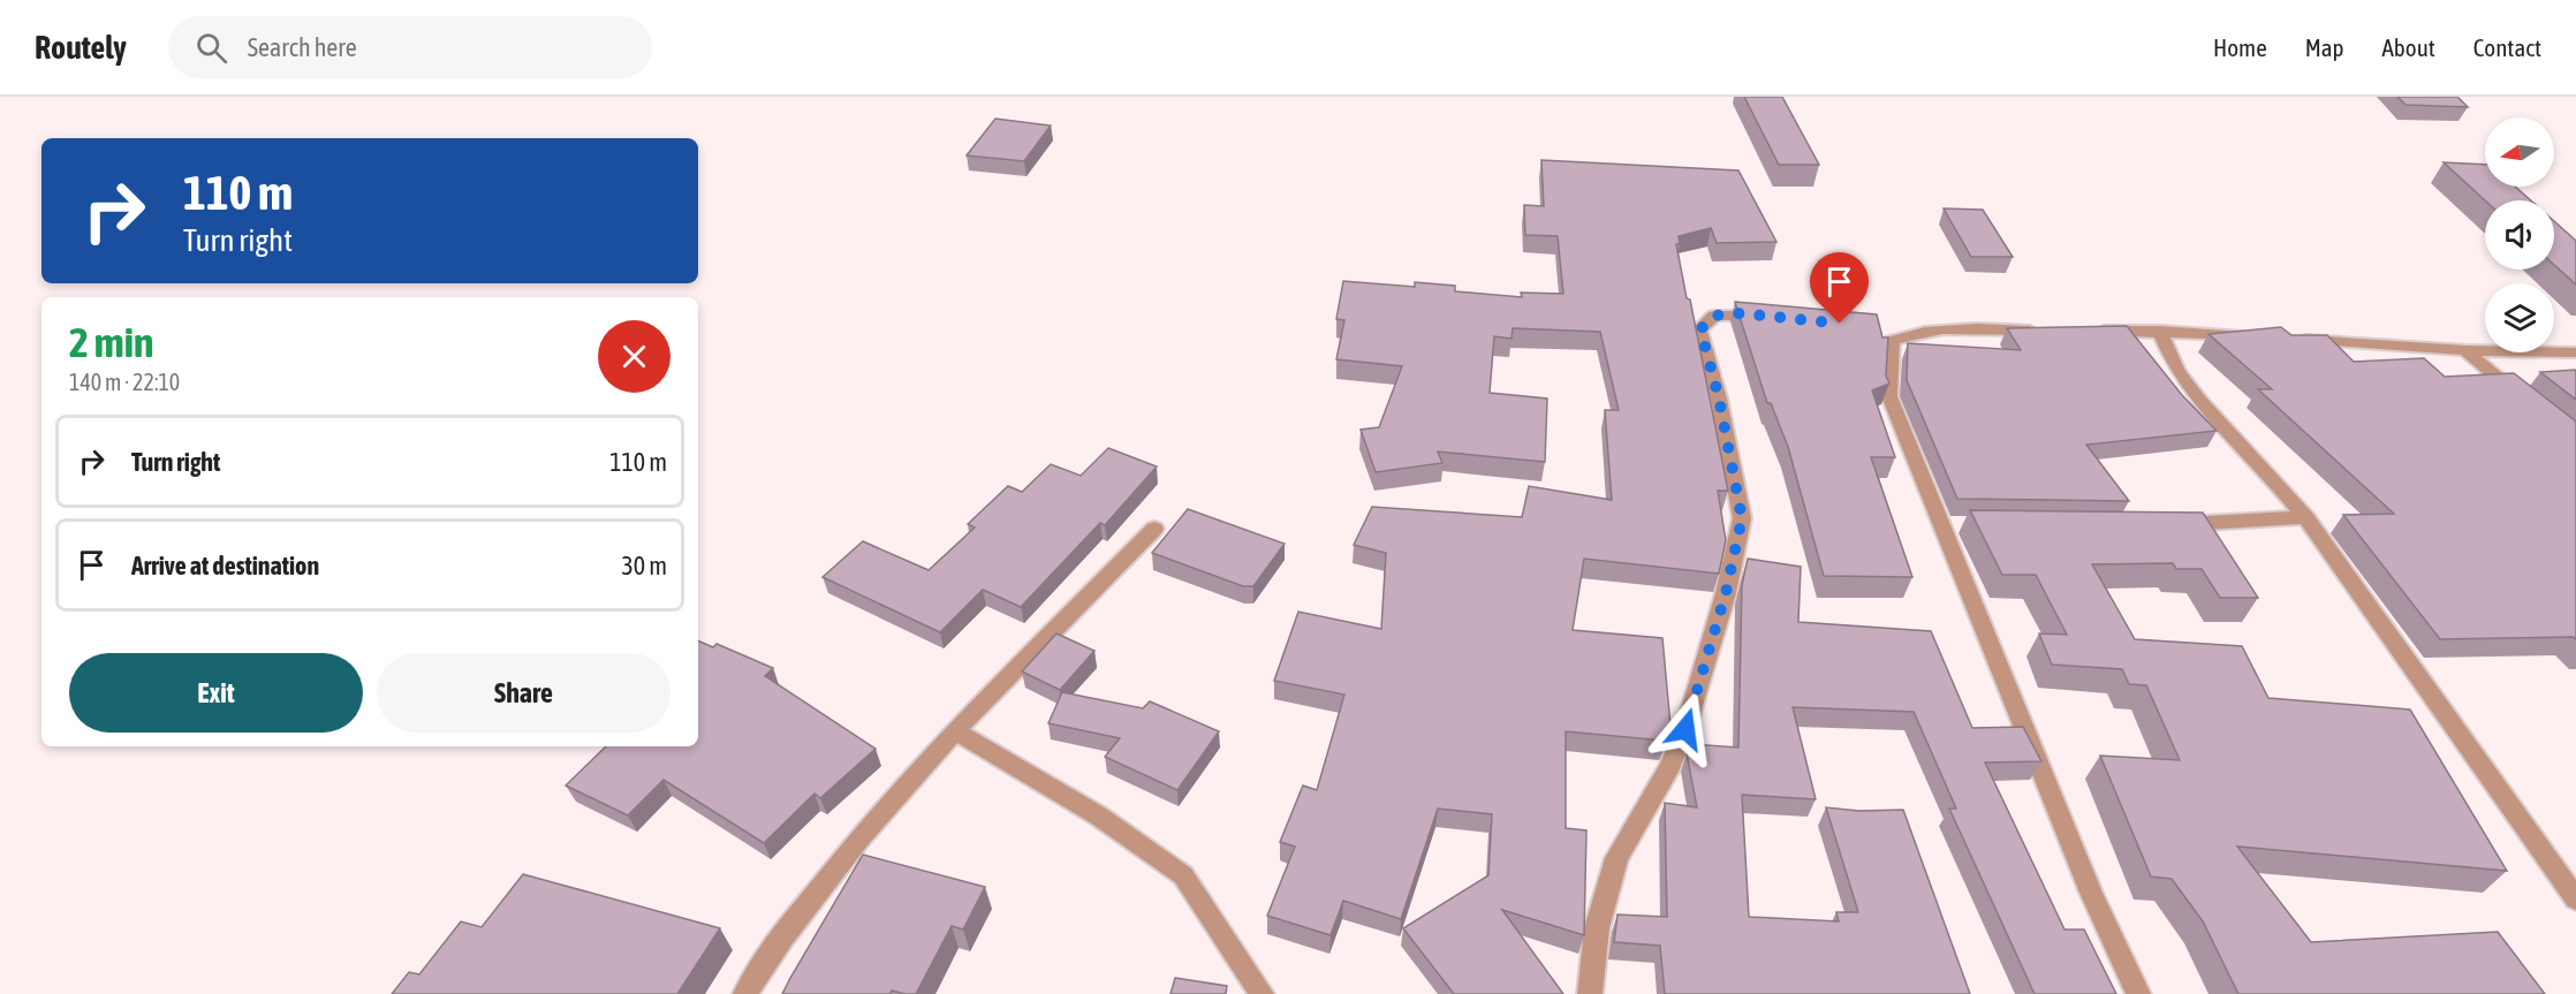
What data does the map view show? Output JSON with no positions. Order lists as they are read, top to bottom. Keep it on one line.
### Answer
{"north":"left","page":{"header":"Routely","search":"Search here","nav":["Home","Map","About","Contact"],"turn":["110 m","Turn right"],"heading":["2 min","140 m · 22:10"],"list":[{"name":"Turn right","value":"110 m"},{"name":"Arrive at destination","value":"30 m"}],"buttons":["Exit","Share"]}}
